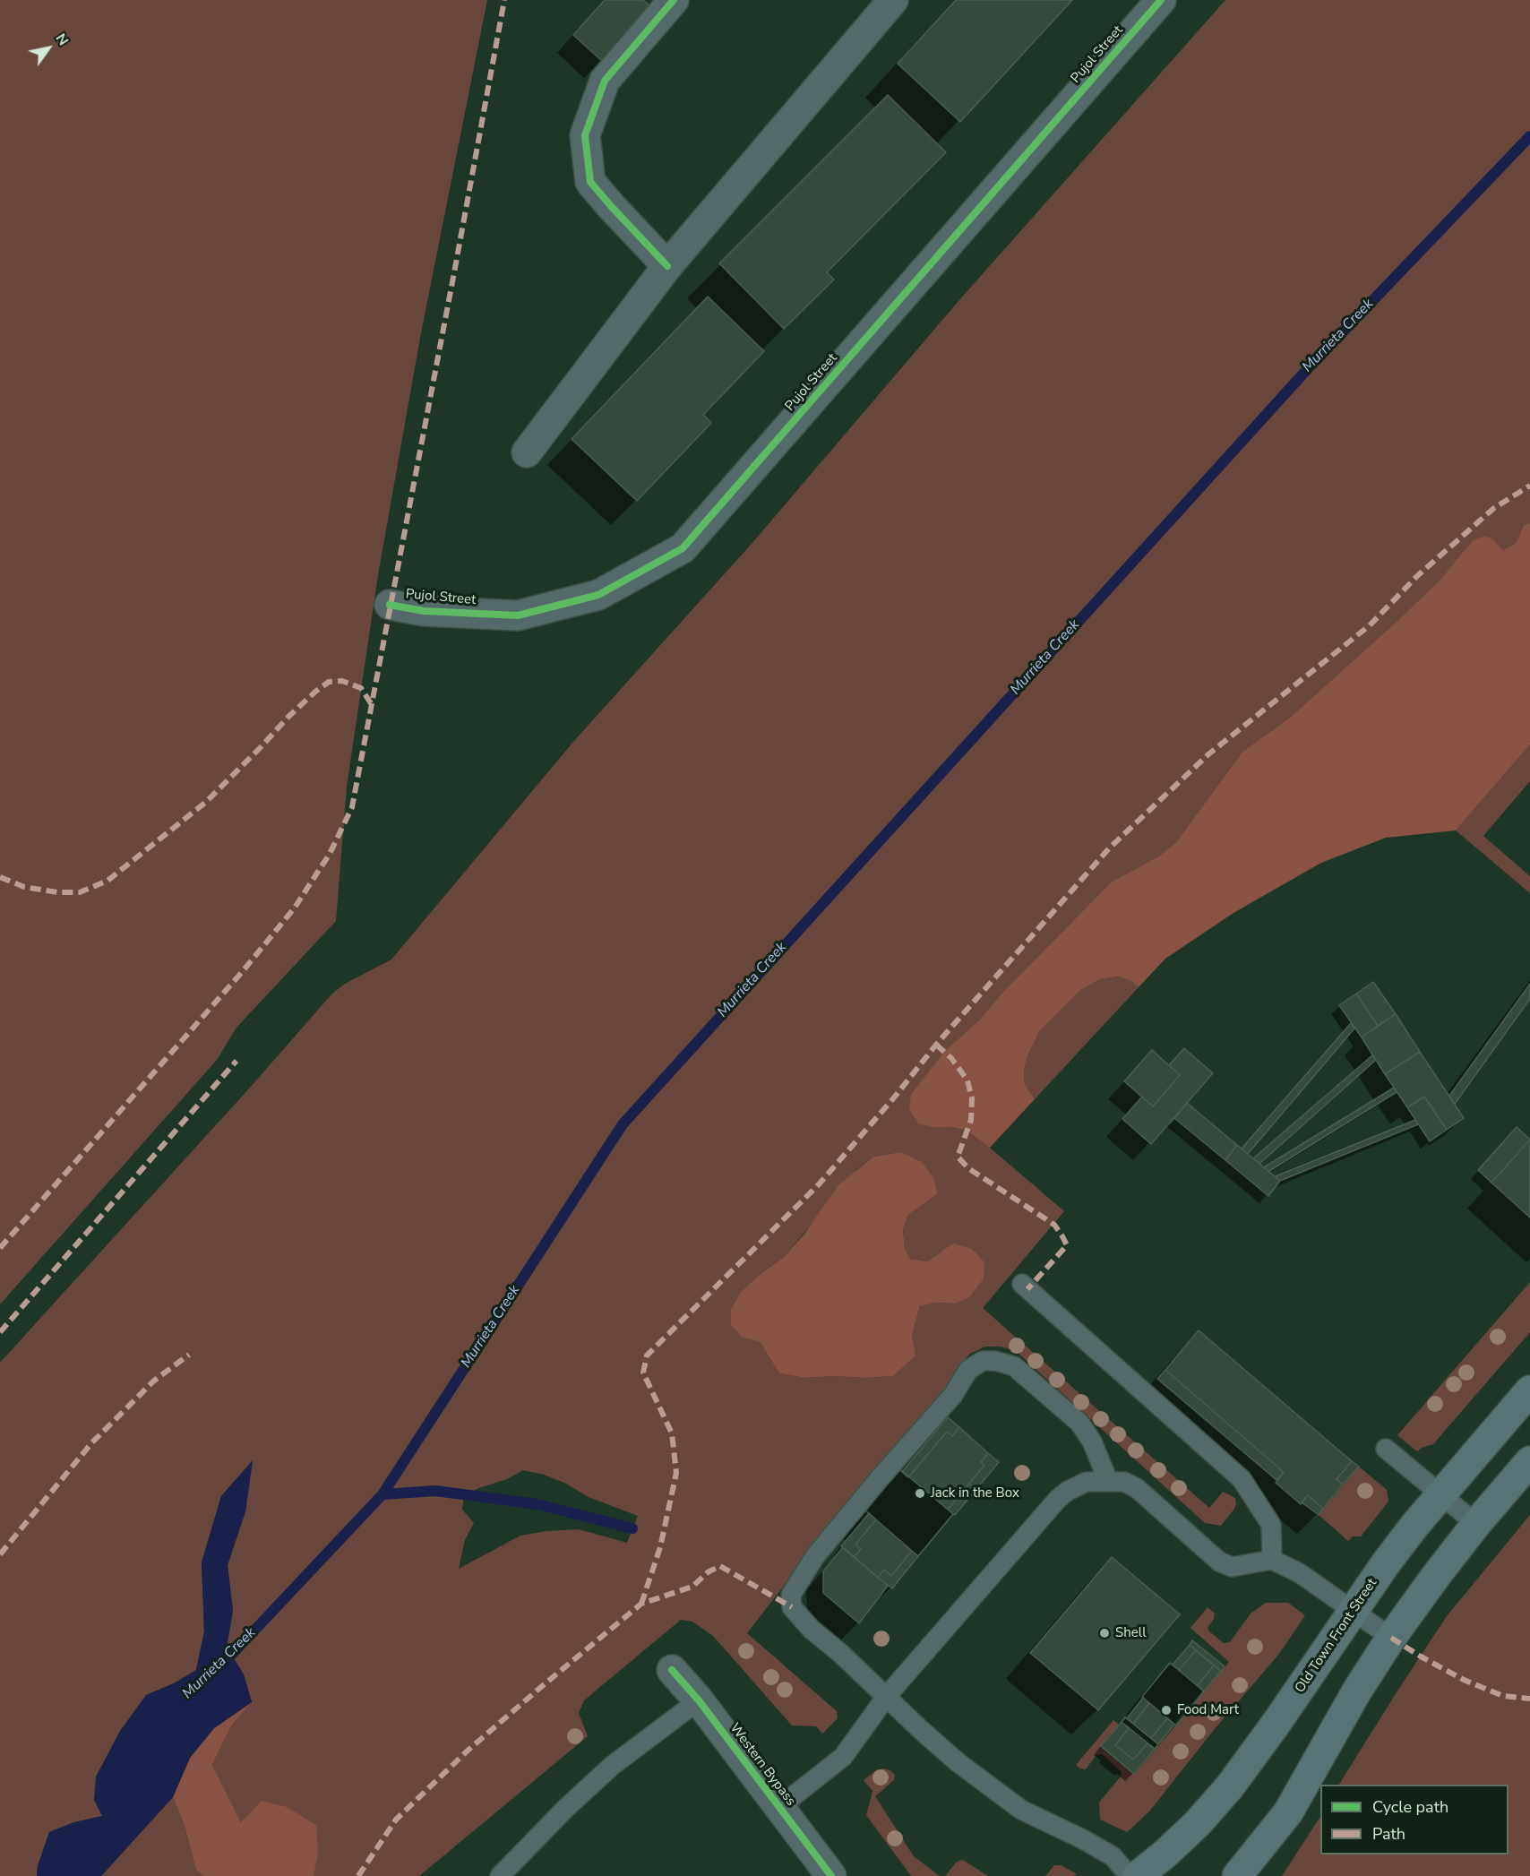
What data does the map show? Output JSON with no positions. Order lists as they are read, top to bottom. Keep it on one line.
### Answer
{"streets":{"main road":["Old Town Front Street"],"street":["Pujol Street","Western Bypass"]},"water":["Murrieta Creek"],"places":["Jack in the Box","Shell","Food Mart"],"legend":["Cycle path","Path"],"north":"top right"}
